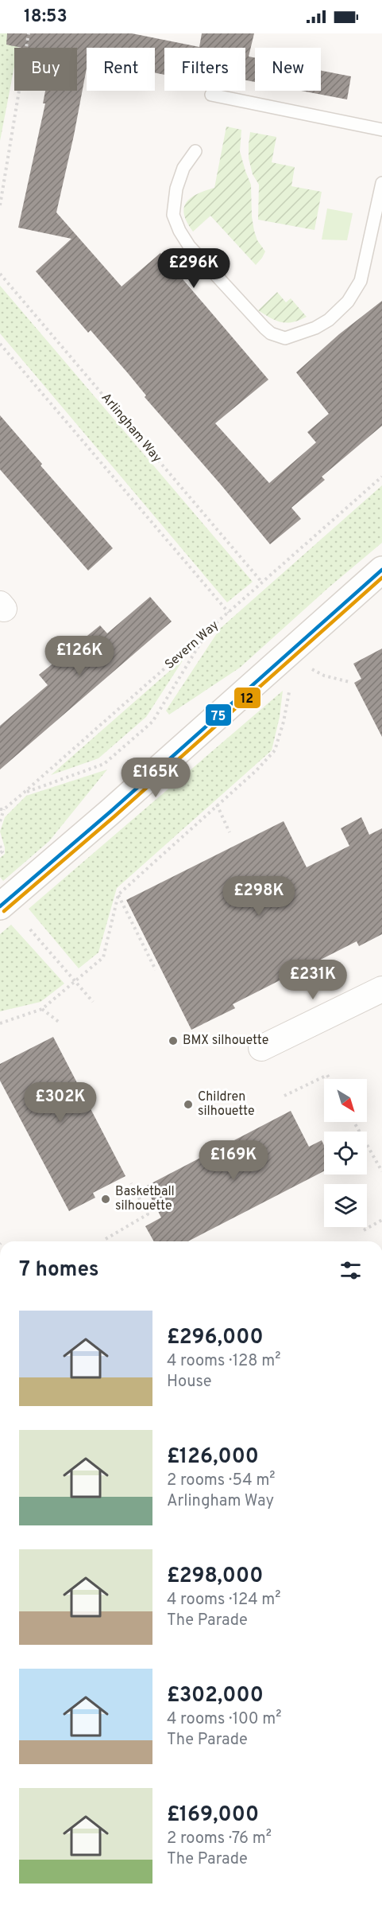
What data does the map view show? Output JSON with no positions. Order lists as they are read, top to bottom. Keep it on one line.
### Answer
{"streets":{"path":["Arlingham Way","Severn Way"]},"crossings":[["Arlingham Way","Severn Way"]],"places":["BMX silhouette","Children silhouette","Basketball silhouette"],"lines":["transit line 75","transit line 12"],"north":"bottom right","page":{"status":"18:53","chip":["Buy","Rent","Filters","New"],"price":["£296K","£126K","£165K","£298K","£231K","£302K","£169K"],"heading":"7 homes","list":[{"name":"£296,000","note":"4 rooms · 128 m² · House"},{"name":"£126,000","note":"2 rooms · 54 m² · Arlingham Way"},{"name":"£298,000","note":"4 rooms · 124 m² · The Parade"},{"name":"£302,000","note":"4 rooms · 100 m² · The Parade"},{"name":"£169,000","note":"2 rooms · 76 m² · The Parade"}]}}
